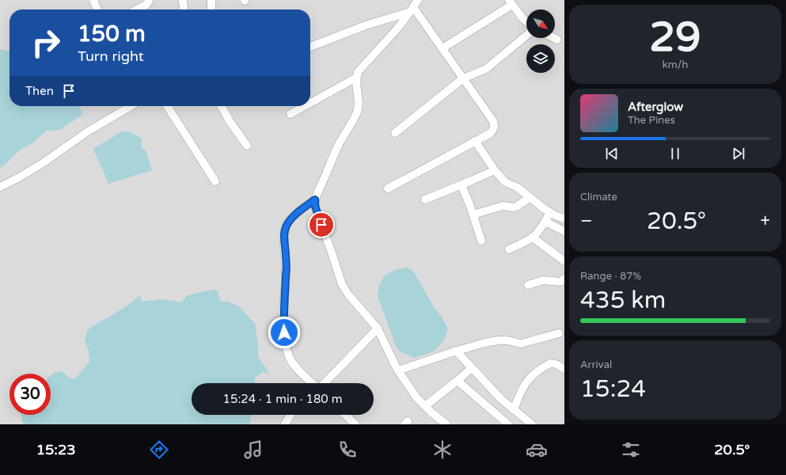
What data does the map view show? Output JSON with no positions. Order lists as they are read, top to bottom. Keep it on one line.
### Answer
{"north":"bottom right","page":{"tile":[["29","km/h"],"Climate",["Range · 87%","435 km"],["Arrival","15:24"]],"turn":["150 m","Turn right"],"then":"Then","song":["Afterglow","The Pines"],"heat":["−","20.5°","+"],"limit":"30","trip":"15:24 · 1 min · 180 m","tabs":["15:23","20.5°"]}}
